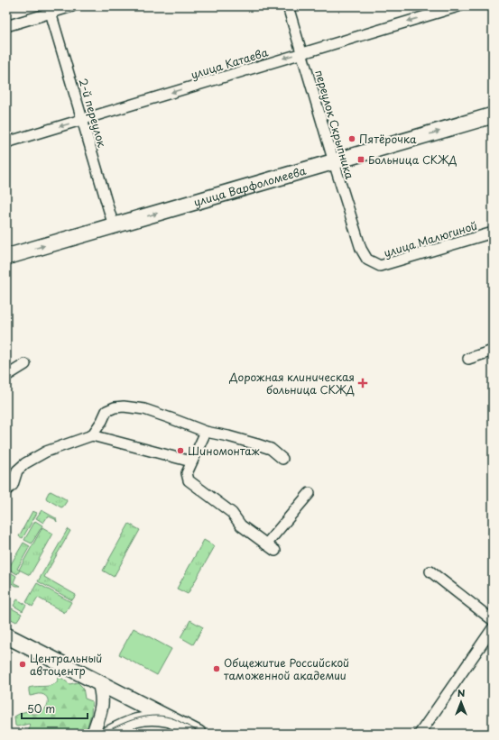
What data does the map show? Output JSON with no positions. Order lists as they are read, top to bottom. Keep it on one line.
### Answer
{"streets":{"main road":["улица Варфоломеева"],"street":["улица Катаева","2-й переулок","переулок Скрыпника","улица Малюгиной"]},"crossings":[["улица Катаева","2-й переулок"],["улица Катаева","переулок Скрыпника"],["2-й переулок","улица Варфоломеева"],["переулок Скрыпника","улица Варфоломеева"],["переулок Скрыпника","улица Малюгиной"]],"one_way":["улица Катаева","улица Варфоломеева"],"places":{"other":["Пятёрочка","Шиномонтаж","Центральный автоцентр","Общежитие Российской таможенной академии"],"transit":["Больница СКЖД"],"health":["Дорожная клиническая больница СКЖД"]},"scale_bar":"50 m","north":"top"}
